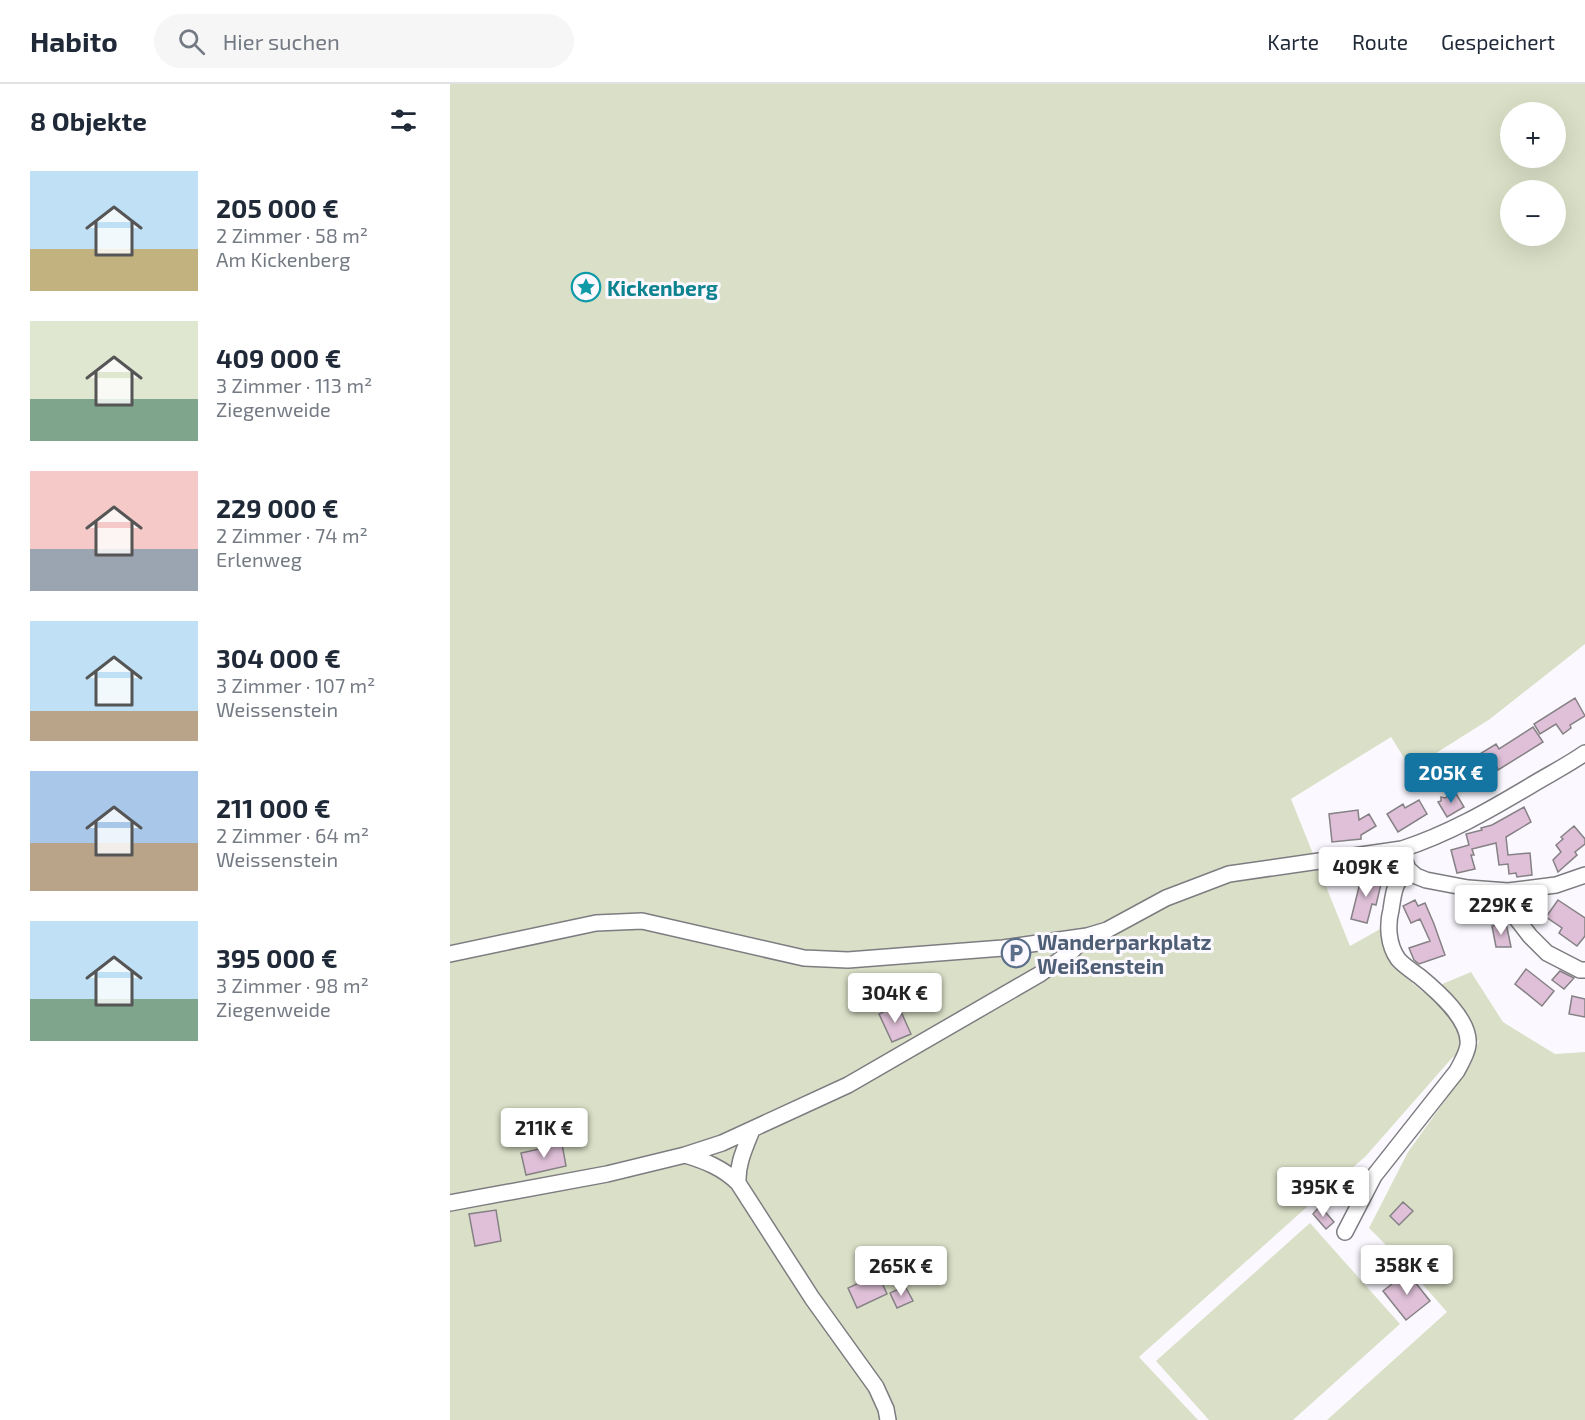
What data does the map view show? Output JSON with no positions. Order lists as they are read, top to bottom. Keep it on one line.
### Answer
{"places":{"place":["Kickenberg"],"parking":["Wanderparkplatz Weißenstein"]},"page":{"header":"Habito","search":"Hier suchen","nav":["Karte","Route","Gespeichert"],"heading":"8 Objekte","map_buttons":["+","−"],"list":[{"name":"205 000 €","note":"2 Zimmer · 58 m² · Am Kickenberg"},{"name":"409 000 €","note":"3 Zimmer · 113 m² · Ziegenweide"},{"name":"229 000 €","note":"2 Zimmer · 74 m² · Erlenweg"},{"name":"304 000 €","note":"3 Zimmer · 107 m² · Weissenstein"},{"name":"211 000 €","note":"2 Zimmer · 64 m² · Weissenstein"},{"name":"395 000 €","note":"3 Zimmer · 98 m² · Ziegenweide"}],"price":["205K €","409K €","229K €","304K €","211K €","395K €","358K €","265K €"]}}
